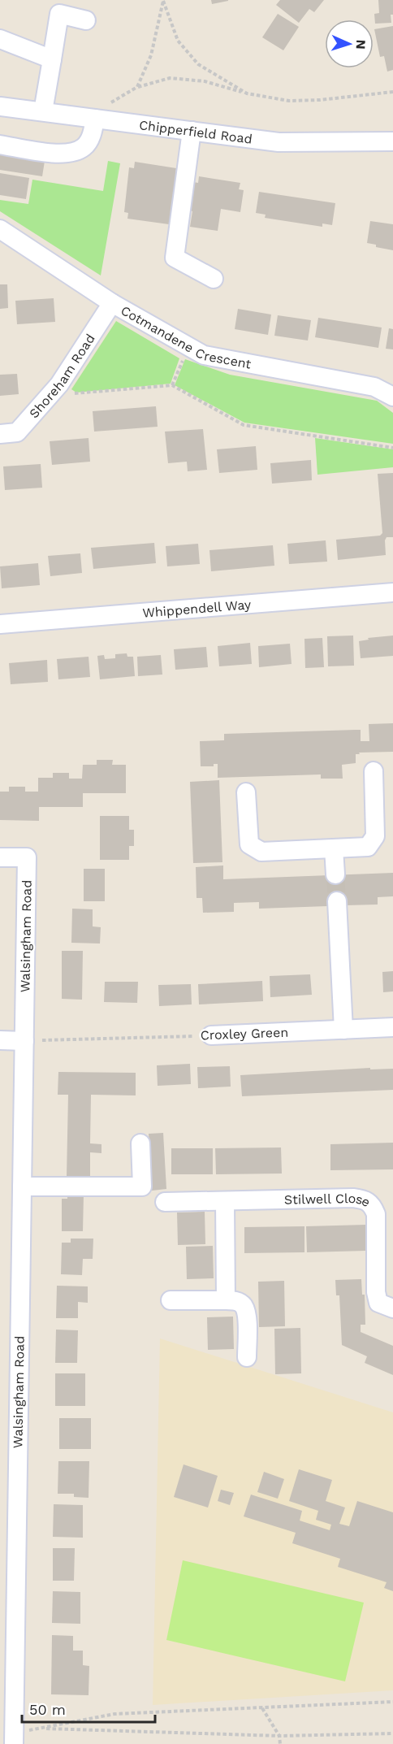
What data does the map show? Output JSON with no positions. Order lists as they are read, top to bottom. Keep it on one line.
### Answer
{"streets":{"street":["Chipperfield Road","Cotmandene Crescent","Shoreham Road","Whippendell Way","Walsingham Road","Croxley Green","Stilwell Close"]},"crossings":[["Cotmandene Crescent","Shoreham Road"],["Walsingham Road","Croxley Green"]],"scale_bar":"50 m","north":"right"}
